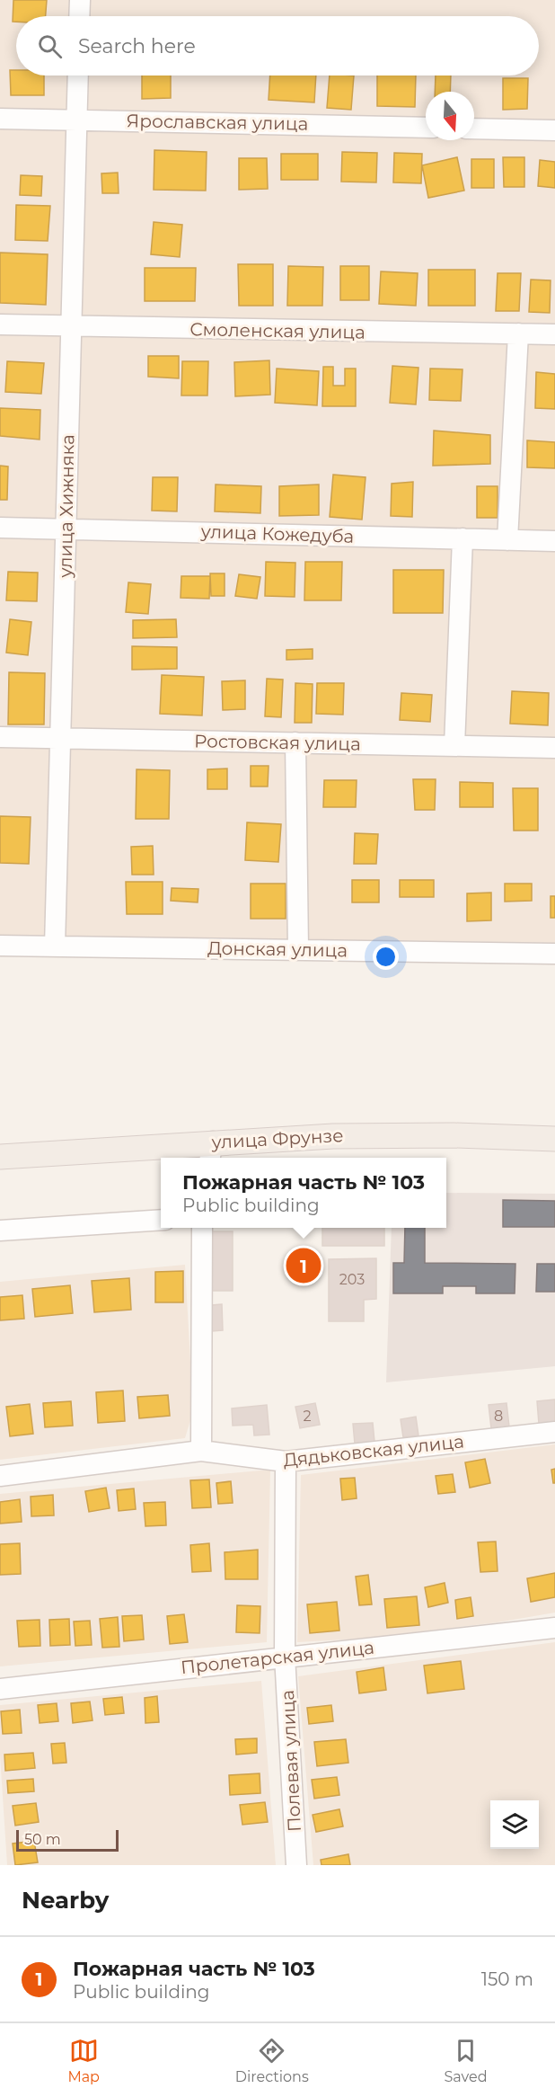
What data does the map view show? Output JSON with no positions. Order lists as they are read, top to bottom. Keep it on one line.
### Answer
{"streets":{"main road":["улица Фрунзе"],"street":["Ярославская улица","Смоленская улица","улица Хижняка","улица Кожедуба","Ростовская улица","Донская улица","Дядьковская улица","Пролетарская улица","Полевая улица"]},"crossings":[["Ярославская улица","улица Хижняка"],["Смоленская улица","улица Хижняка"],["улица Хижняка","улица Кожедуба"],["улица Хижняка","Ростовская улица"],["улица Хижняка","Донская улица"],["Дядьковская улица","Полевая улица"],["Пролетарская улица","Полевая улица"]],"house_numbers":["203","2","8"],"scale_bar":"50 m","north":"bottom","page":{"search":"Search here","popup":["Пожарная часть № 103","Public building"],"pins":"1","scale":"50 m","heading":"Nearby","list":[{"mark":"1","name":"Пожарная часть № 103","note":"Public building","value":"150 m"}],"nav":["Map","Directions","Saved"]}}
